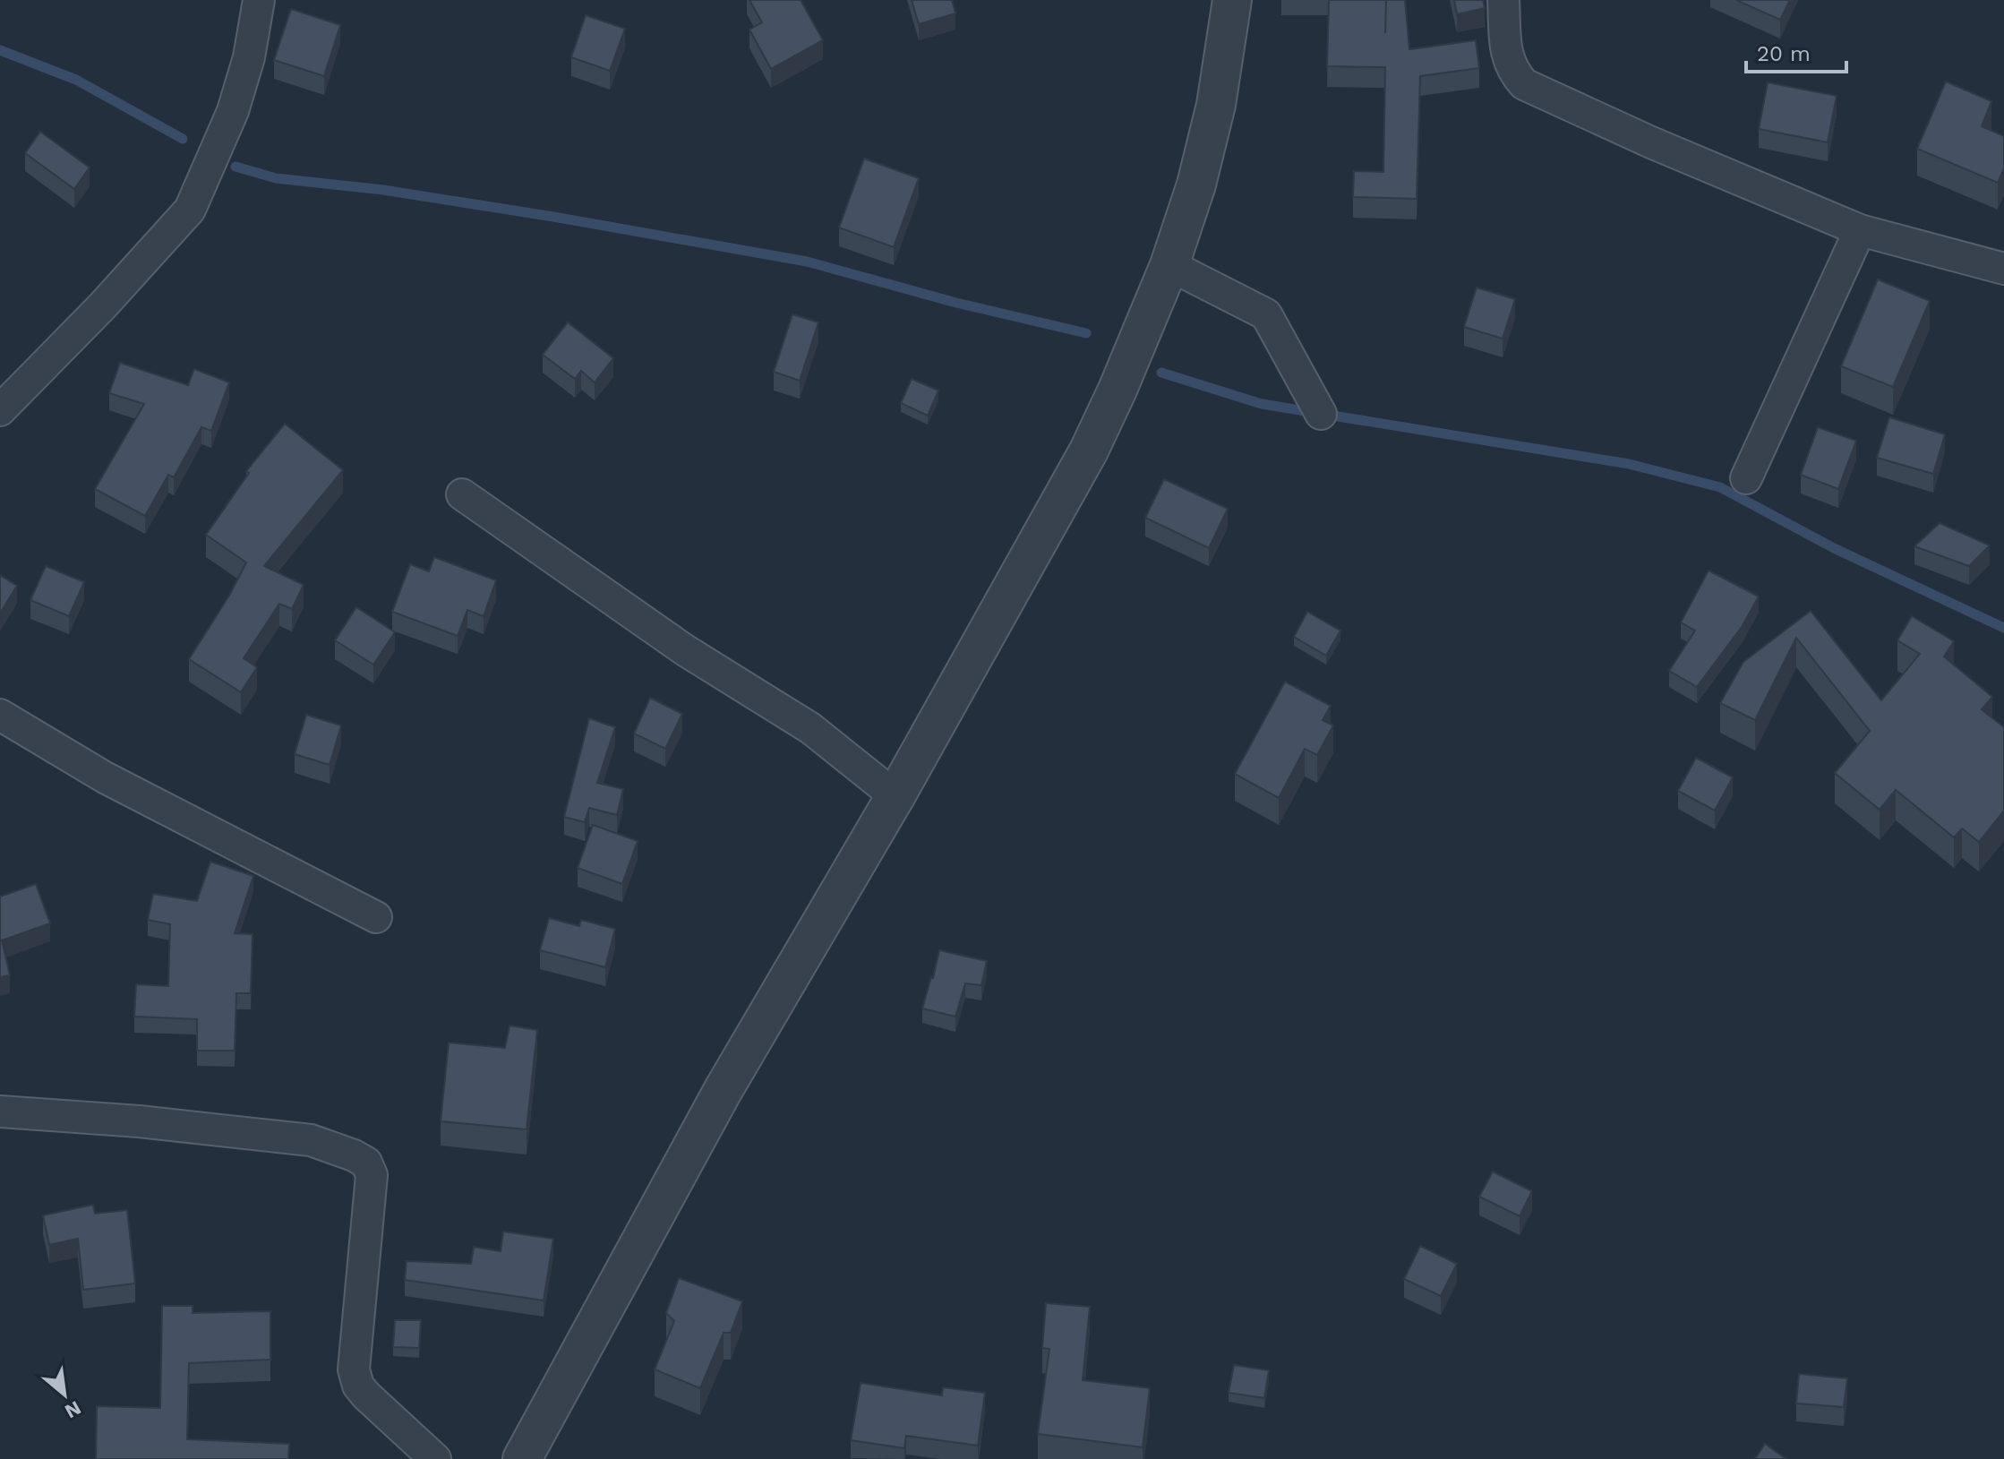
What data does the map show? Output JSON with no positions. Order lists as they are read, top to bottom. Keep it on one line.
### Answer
{"scale_bar":"20 m","north":"bottom right"}
